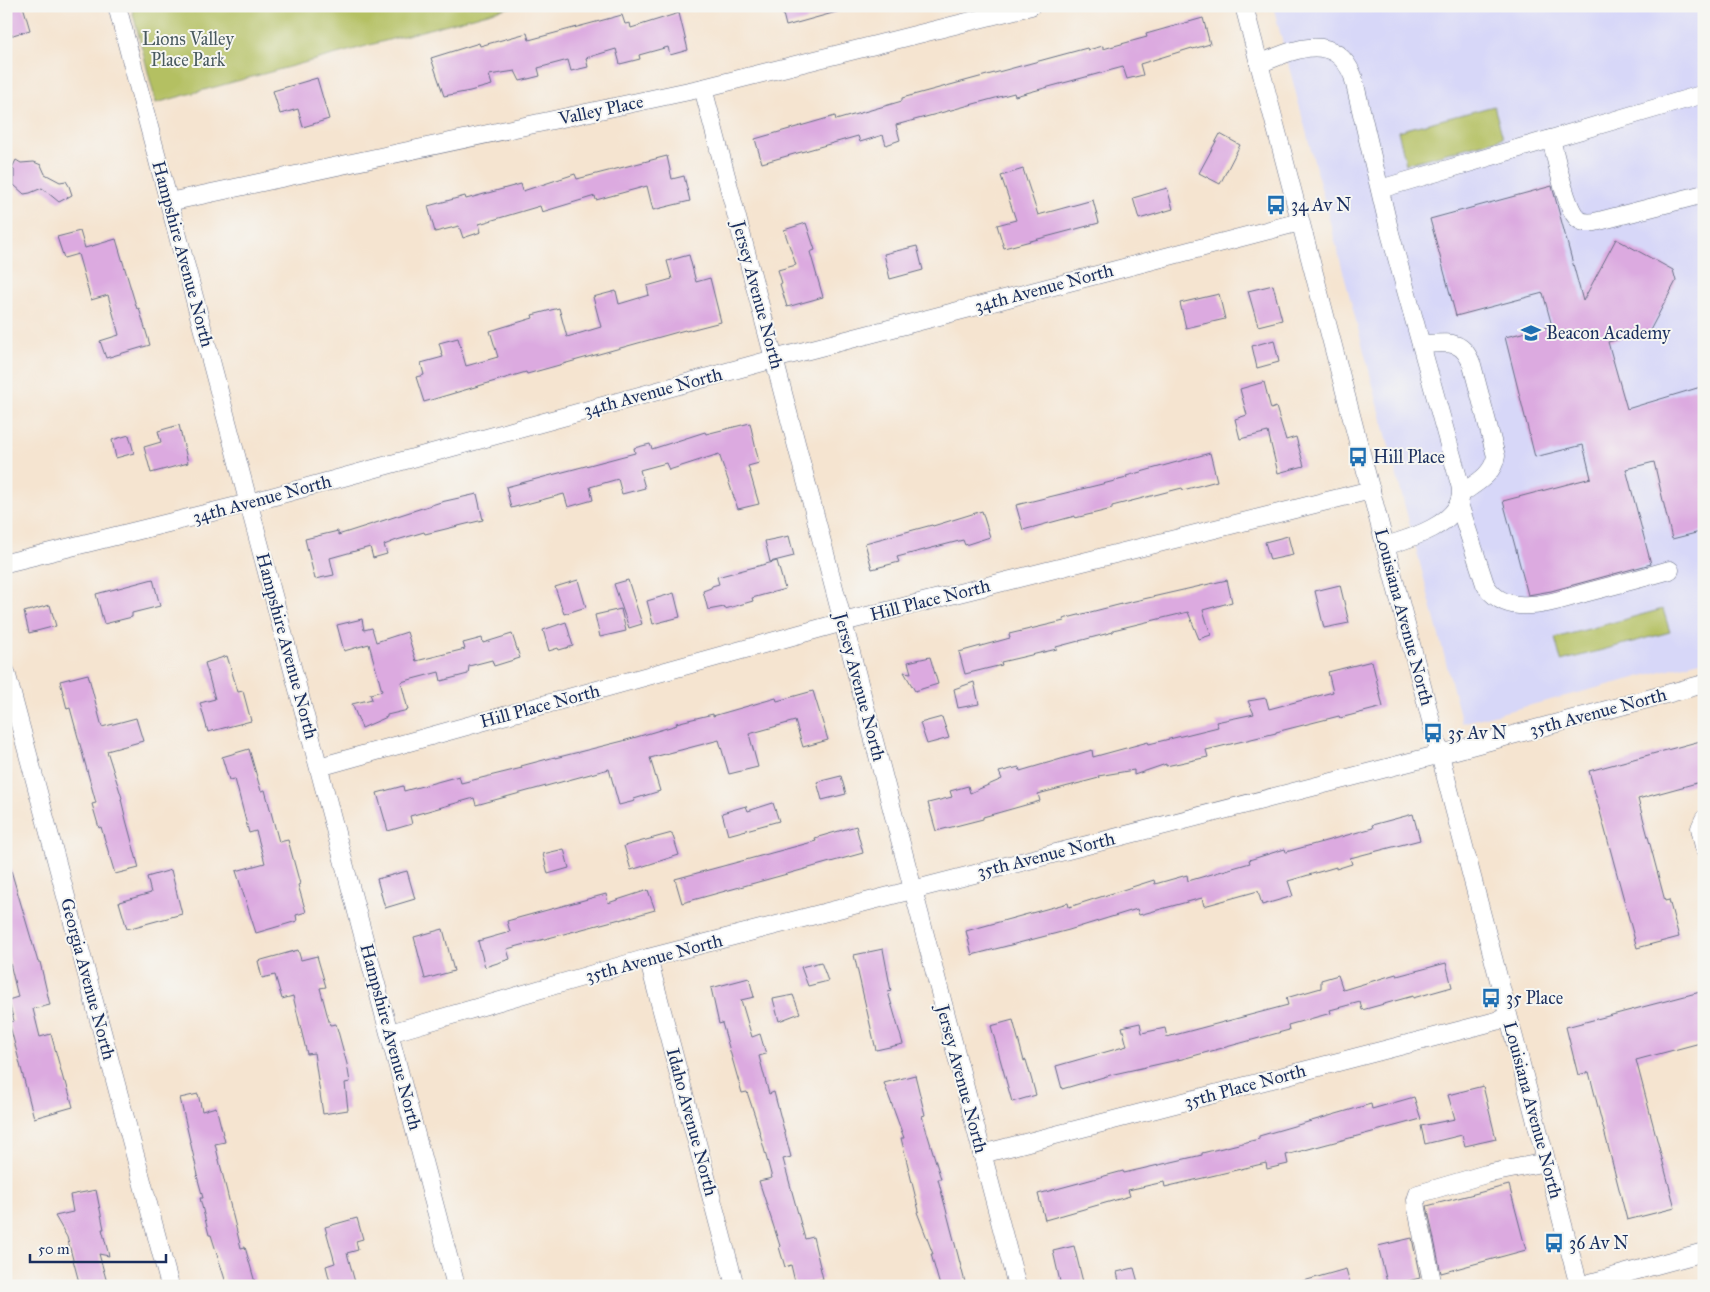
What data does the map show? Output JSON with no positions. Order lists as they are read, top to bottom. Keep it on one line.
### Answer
{"streets":{"street":["Valley Place","Hampshire Avenue North","34th Avenue North","Jersey Avenue North","Hill Place North","Louisiana Avenue North","35th Avenue North","Georgia Avenue North","35th Place North","Idaho Avenue North"]},"crossings":[["Valley Place","Hampshire Avenue North"],["Valley Place","Jersey Avenue North"],["Hampshire Avenue North","34th Avenue North"],["Hampshire Avenue North","Hill Place North"],["Hampshire Avenue North","35th Avenue North"],["34th Avenue North","Jersey Avenue North"],["34th Avenue North","Louisiana Avenue North"],["Jersey Avenue North","Hill Place North"],["Jersey Avenue North","35th Avenue North"],["Jersey Avenue North","35th Place North"],["Hill Place North","Louisiana Avenue North"],["Louisiana Avenue North","35th Avenue North"],["Louisiana Avenue North","35th Place North"],["35th Avenue North","Idaho Avenue North"]],"parks":["Lions Valley Place Park"],"places":{"bus stop":["34 Av N","Hill Place","35 Av N","35 Place","36 Av N"],"school or university":["Beacon Academy"]},"scale_bar":"50 m"}
